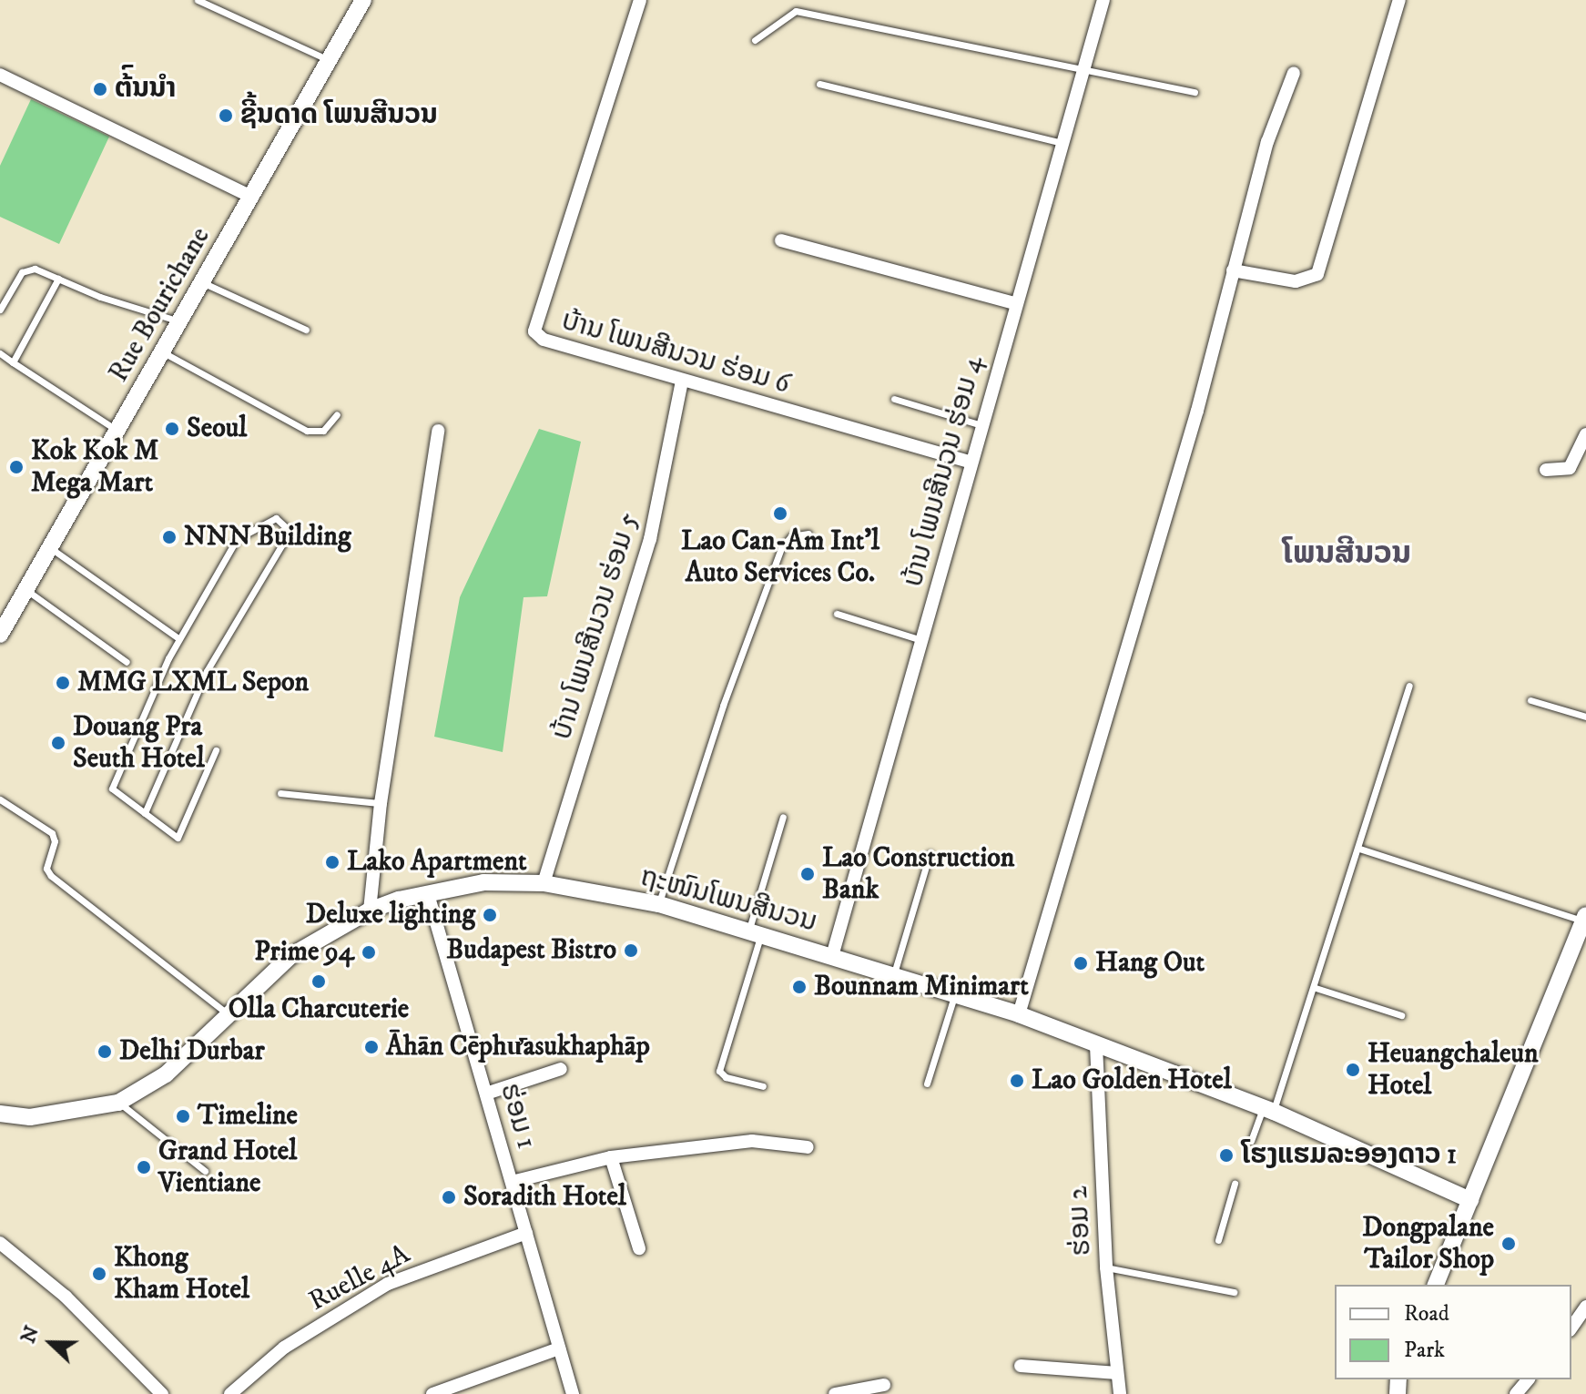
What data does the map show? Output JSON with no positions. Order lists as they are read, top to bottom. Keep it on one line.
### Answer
{"streets":{"street":["Rue Bourichane","ບ້ານ ໂພນສີນວນ ຮ່ອມ 6","ບ້ານ ໂພນສີນວນ ຮ່ອມ 4","ບ້ານ ໂພນສີນວນ ຮ່ອມ 5","ຖະໜົນໂພນສີນວນ","ຮ່ອມ 1","ຮ່ອມ 2","Ruelle 4A"]},"crossings":[["ບ້ານ ໂພນສີນວນ ຮ່ອມ 6","ບ້ານ ໂພນສີນວນ ຮ່ອມ 4"],["ບ້ານ ໂພນສີນວນ ຮ່ອມ 6","ບ້ານ ໂພນສີນວນ ຮ່ອມ 5"],["ບ້ານ ໂພນສີນວນ ຮ່ອມ 4","ຖະໜົນໂພນສີນວນ"],["ບ້ານ ໂພນສີນວນ ຮ່ອມ 5","ຖະໜົນໂພນສີນວນ"],["ຖະໜົນໂພນສີນວນ","ຮ່ອມ 1"],["ຖະໜົນໂພນສີນວນ","ຮ່ອມ 2"],["ຮ່ອມ 1","Ruelle 4A"]],"districts":["ໂພນສີນວນ"],"places":["ຕ້ົນນໍາ","ຊີ້ນດາດ ໂພນສີນວນ","Seoul","Kok Kok M Mega Mart","Lao Can-Am Int'l Auto Services Co.","NNN Building","MMG LXML Sepon","Douang Pra Seuth Hotel","Lako Apartment","Lao Construction Bank","Deluxe lighting","Budapest Bistro","Prime 94","Hang Out","Olla Charcuterie","Bounnam Minimart","Āhān Cēphư̄asukhaphāp","Delhi Durbar","Heuangchaleun Hotel","Lao Golden Hotel","Timeline","ໂຮງແຮມລະອອງດາວ 1","Grand Hotel Vientiane","Soradith Hotel","Dongpalane Tailor Shop","Khong Kham Hotel"],"legend":["Road","Park"],"north":"left"}
